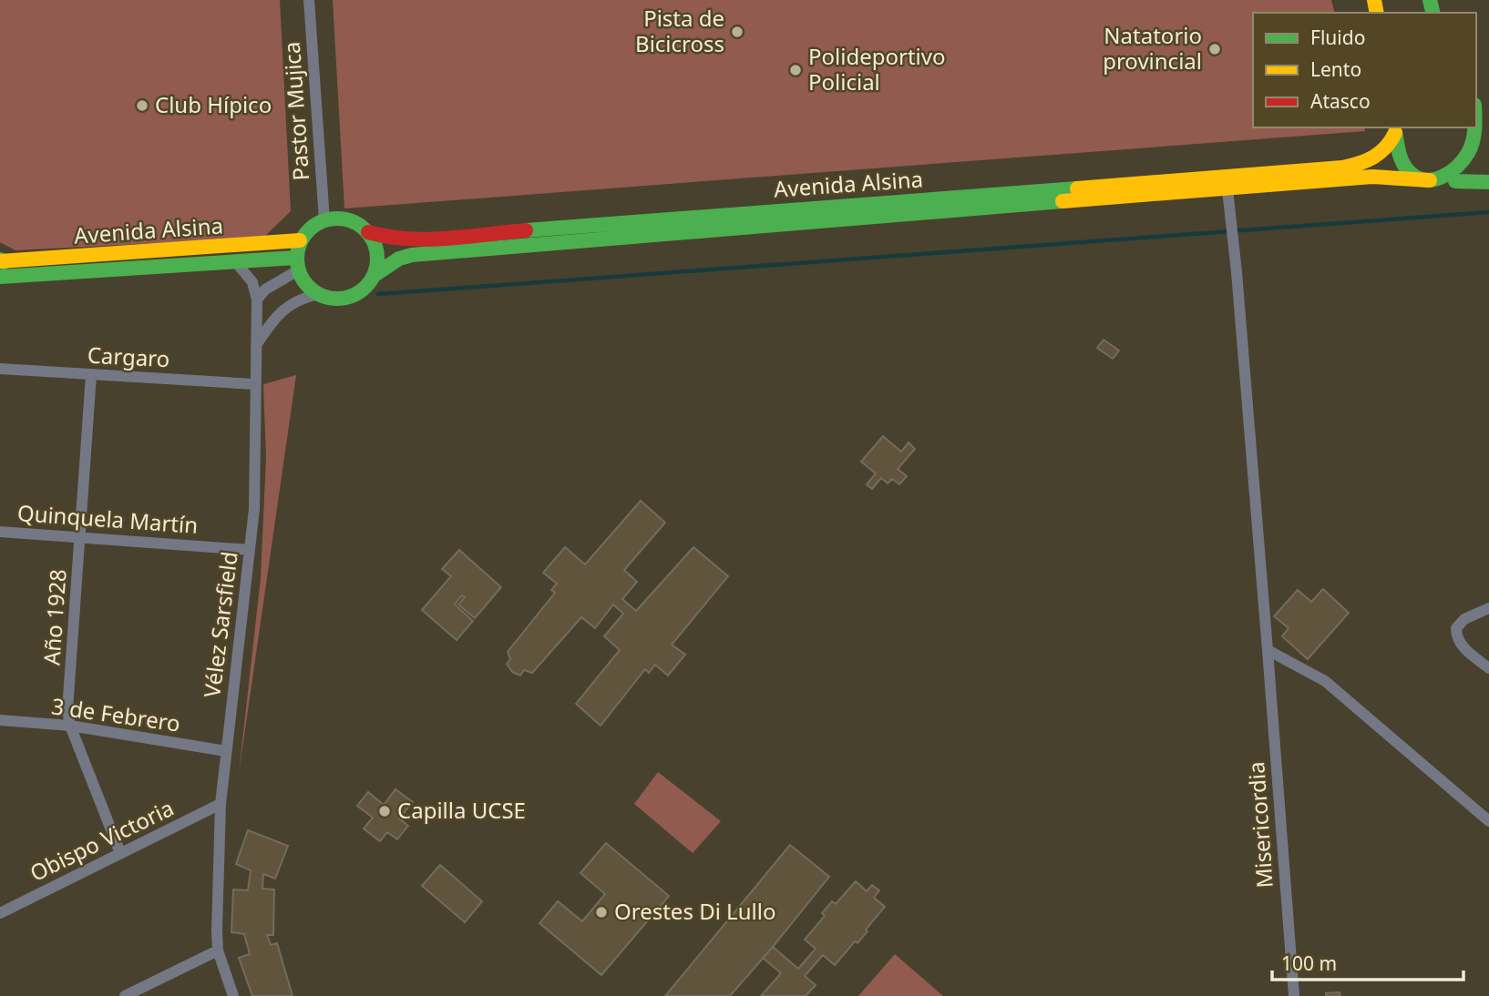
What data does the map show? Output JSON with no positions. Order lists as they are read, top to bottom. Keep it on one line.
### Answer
{"streets":{"main road":["Avenida Alsina"],"street":["Pastor Mujica","Cargaro","Quinquela Martín","Año 1928","Vélez Sarsfield","3 de Febrero","Misericordia","Obispo Victoria"]},"crossings":[["Pastor Mujica","Avenida Alsina"],["Avenida Alsina","Vélez Sarsfield"],["Avenida Alsina","Misericordia"],["Cargaro","Año 1928"],["Cargaro","Vélez Sarsfield"],["Quinquela Martín","Año 1928"],["Quinquela Martín","Vélez Sarsfield"],["Año 1928","3 de Febrero"],["Año 1928","Obispo Victoria"],["Vélez Sarsfield","3 de Febrero"],["Vélez Sarsfield","Obispo Victoria"]],"places":["Pista de Bicicross","Natatorio provincial","Polideportivo Policial","Club Hípico","Capilla UCSE","Orestes Di Lullo"],"legend":["Fluido","Lento","Atasco"],"scale_bar":"100 m"}
